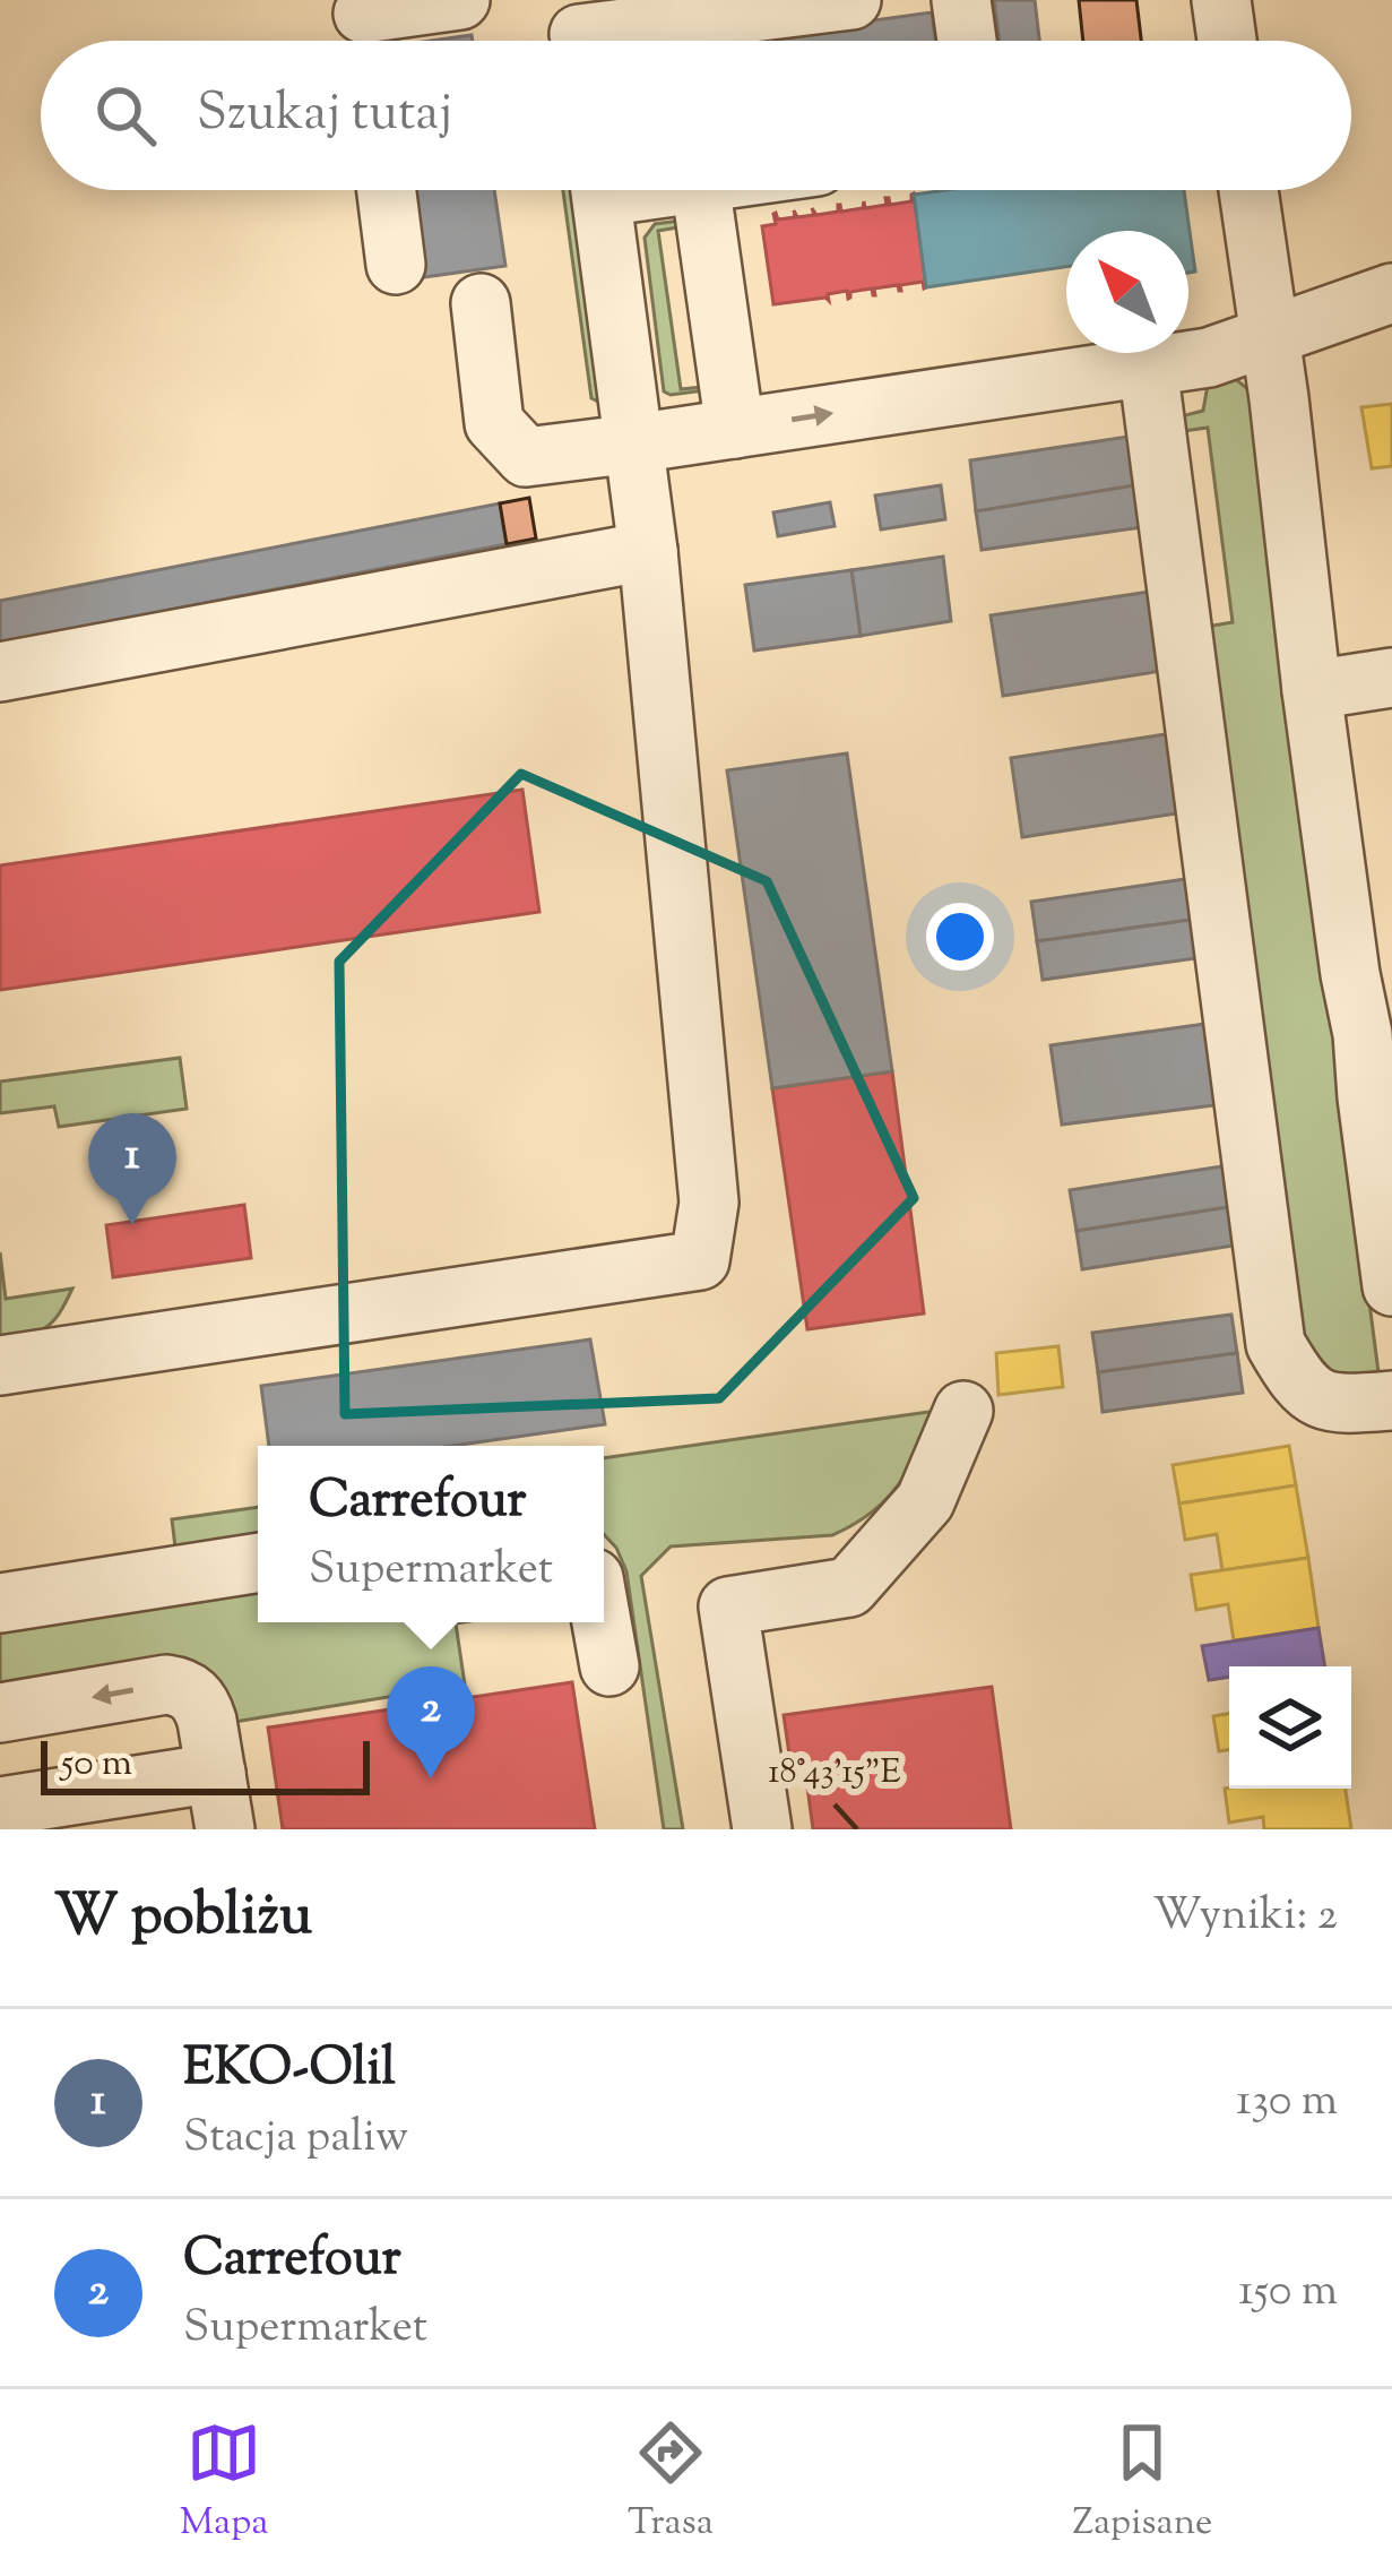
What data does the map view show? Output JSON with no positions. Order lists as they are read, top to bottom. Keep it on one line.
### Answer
{"scale_bar":"50 m","north":"top left","page":{"search":"Szukaj tutaj","pins":["1","2"],"popup":["Carrefour","Supermarket"],"scale":"50 m","heading":["W pobliżu","Wyniki: 2"],"list":[{"mark":"1","name":"EKO-Olil","note":"Stacja paliw","value":"130 m"},{"mark":"2","name":"Carrefour","note":"Supermarket","value":"150 m"}],"nav":["Mapa","Trasa","Zapisane"]},"coordinates":["18°43'15\"E"]}
